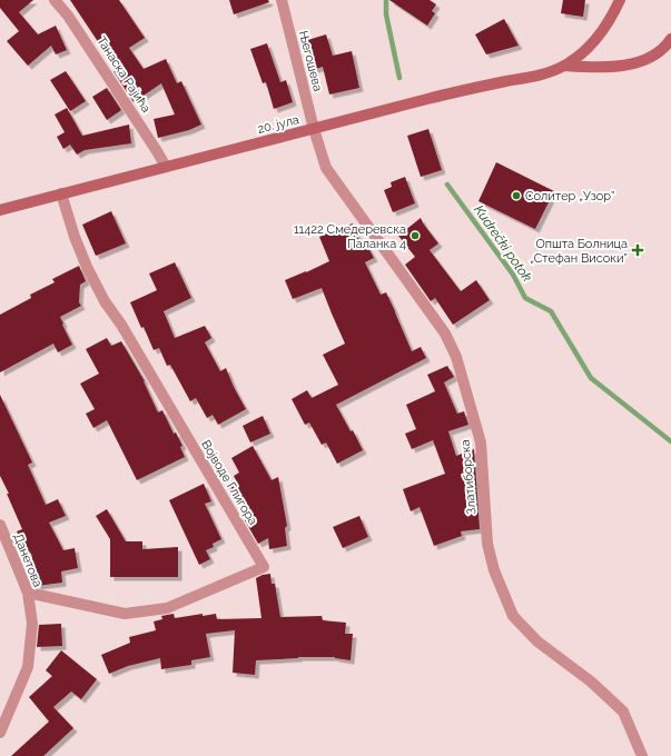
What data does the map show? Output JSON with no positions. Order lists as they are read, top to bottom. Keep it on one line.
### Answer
{"streets":{"main road":["20. јула"],"street":["Његошева","Танаска Рајића","Златиборска","Војводе Глигора","Данетова"]},"crossings":[["Његошева","20. јула"],["Његошева","Златиборска"],["Танаска Рајића","20. јула"],["20. јула","Златиборска"],["20. јула","Војводе Глигора"],["Војводе Глигора","Данетова"]],"water":["Kudrečki potok"],"places":{"other":["Солитер „Узор”","11422 Смедеревска Паланка 4"],"health":["Општа Болница „Стефан Високи”"]}}
